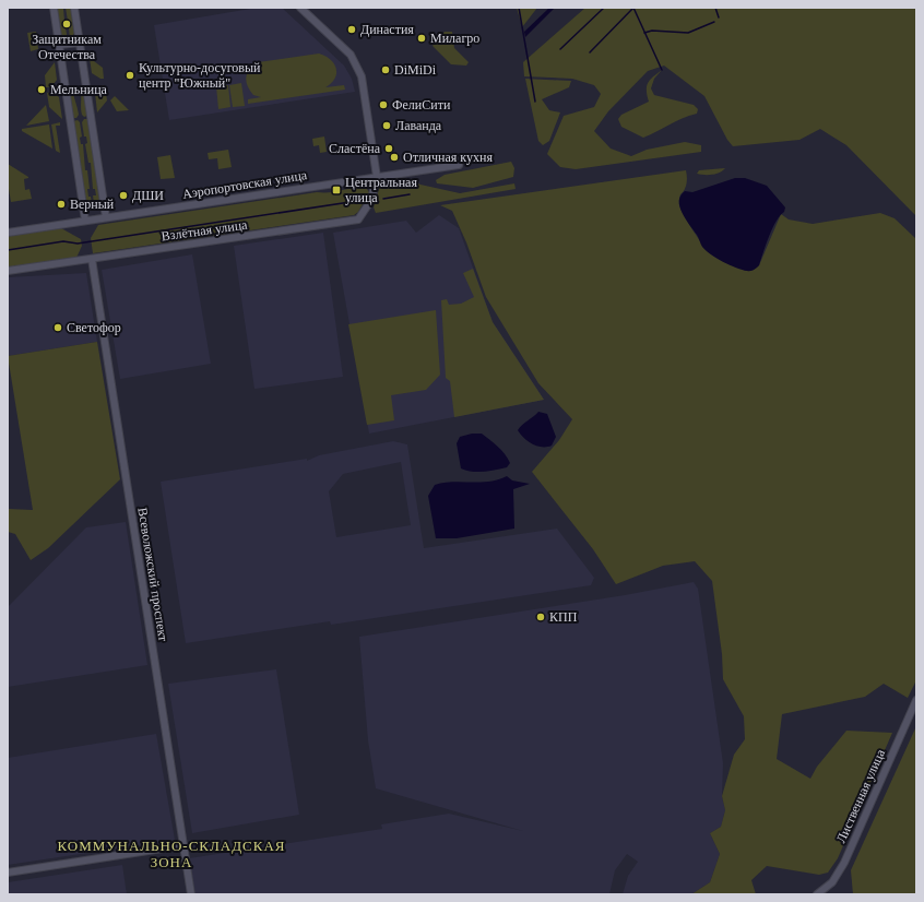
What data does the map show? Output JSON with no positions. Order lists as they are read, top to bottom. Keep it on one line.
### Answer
{"streets":{"street":["Аэропортовская улица","Взлётная улица","Всеволожский проспект","Лиственная улица"]},"crossings":[["Аэропортовская улица","Взлётная улица"],["Взлётная улица","Всеволожский проспект"]],"districts":["КОММУНАЛЬНО-СКЛАДСКАЯ ЗОНА"],"places":{"other":["Защитникам Отечества","Династия","Милагро","DiMiDi","Культурно-досуговый центр \"Южный\"","Мельница","ФелиСити","Лаванда","Сластёна","Отличная кухня","ДШИ","Верный","Светофор","КПП"],"transit":["Центральная улица"]}}
